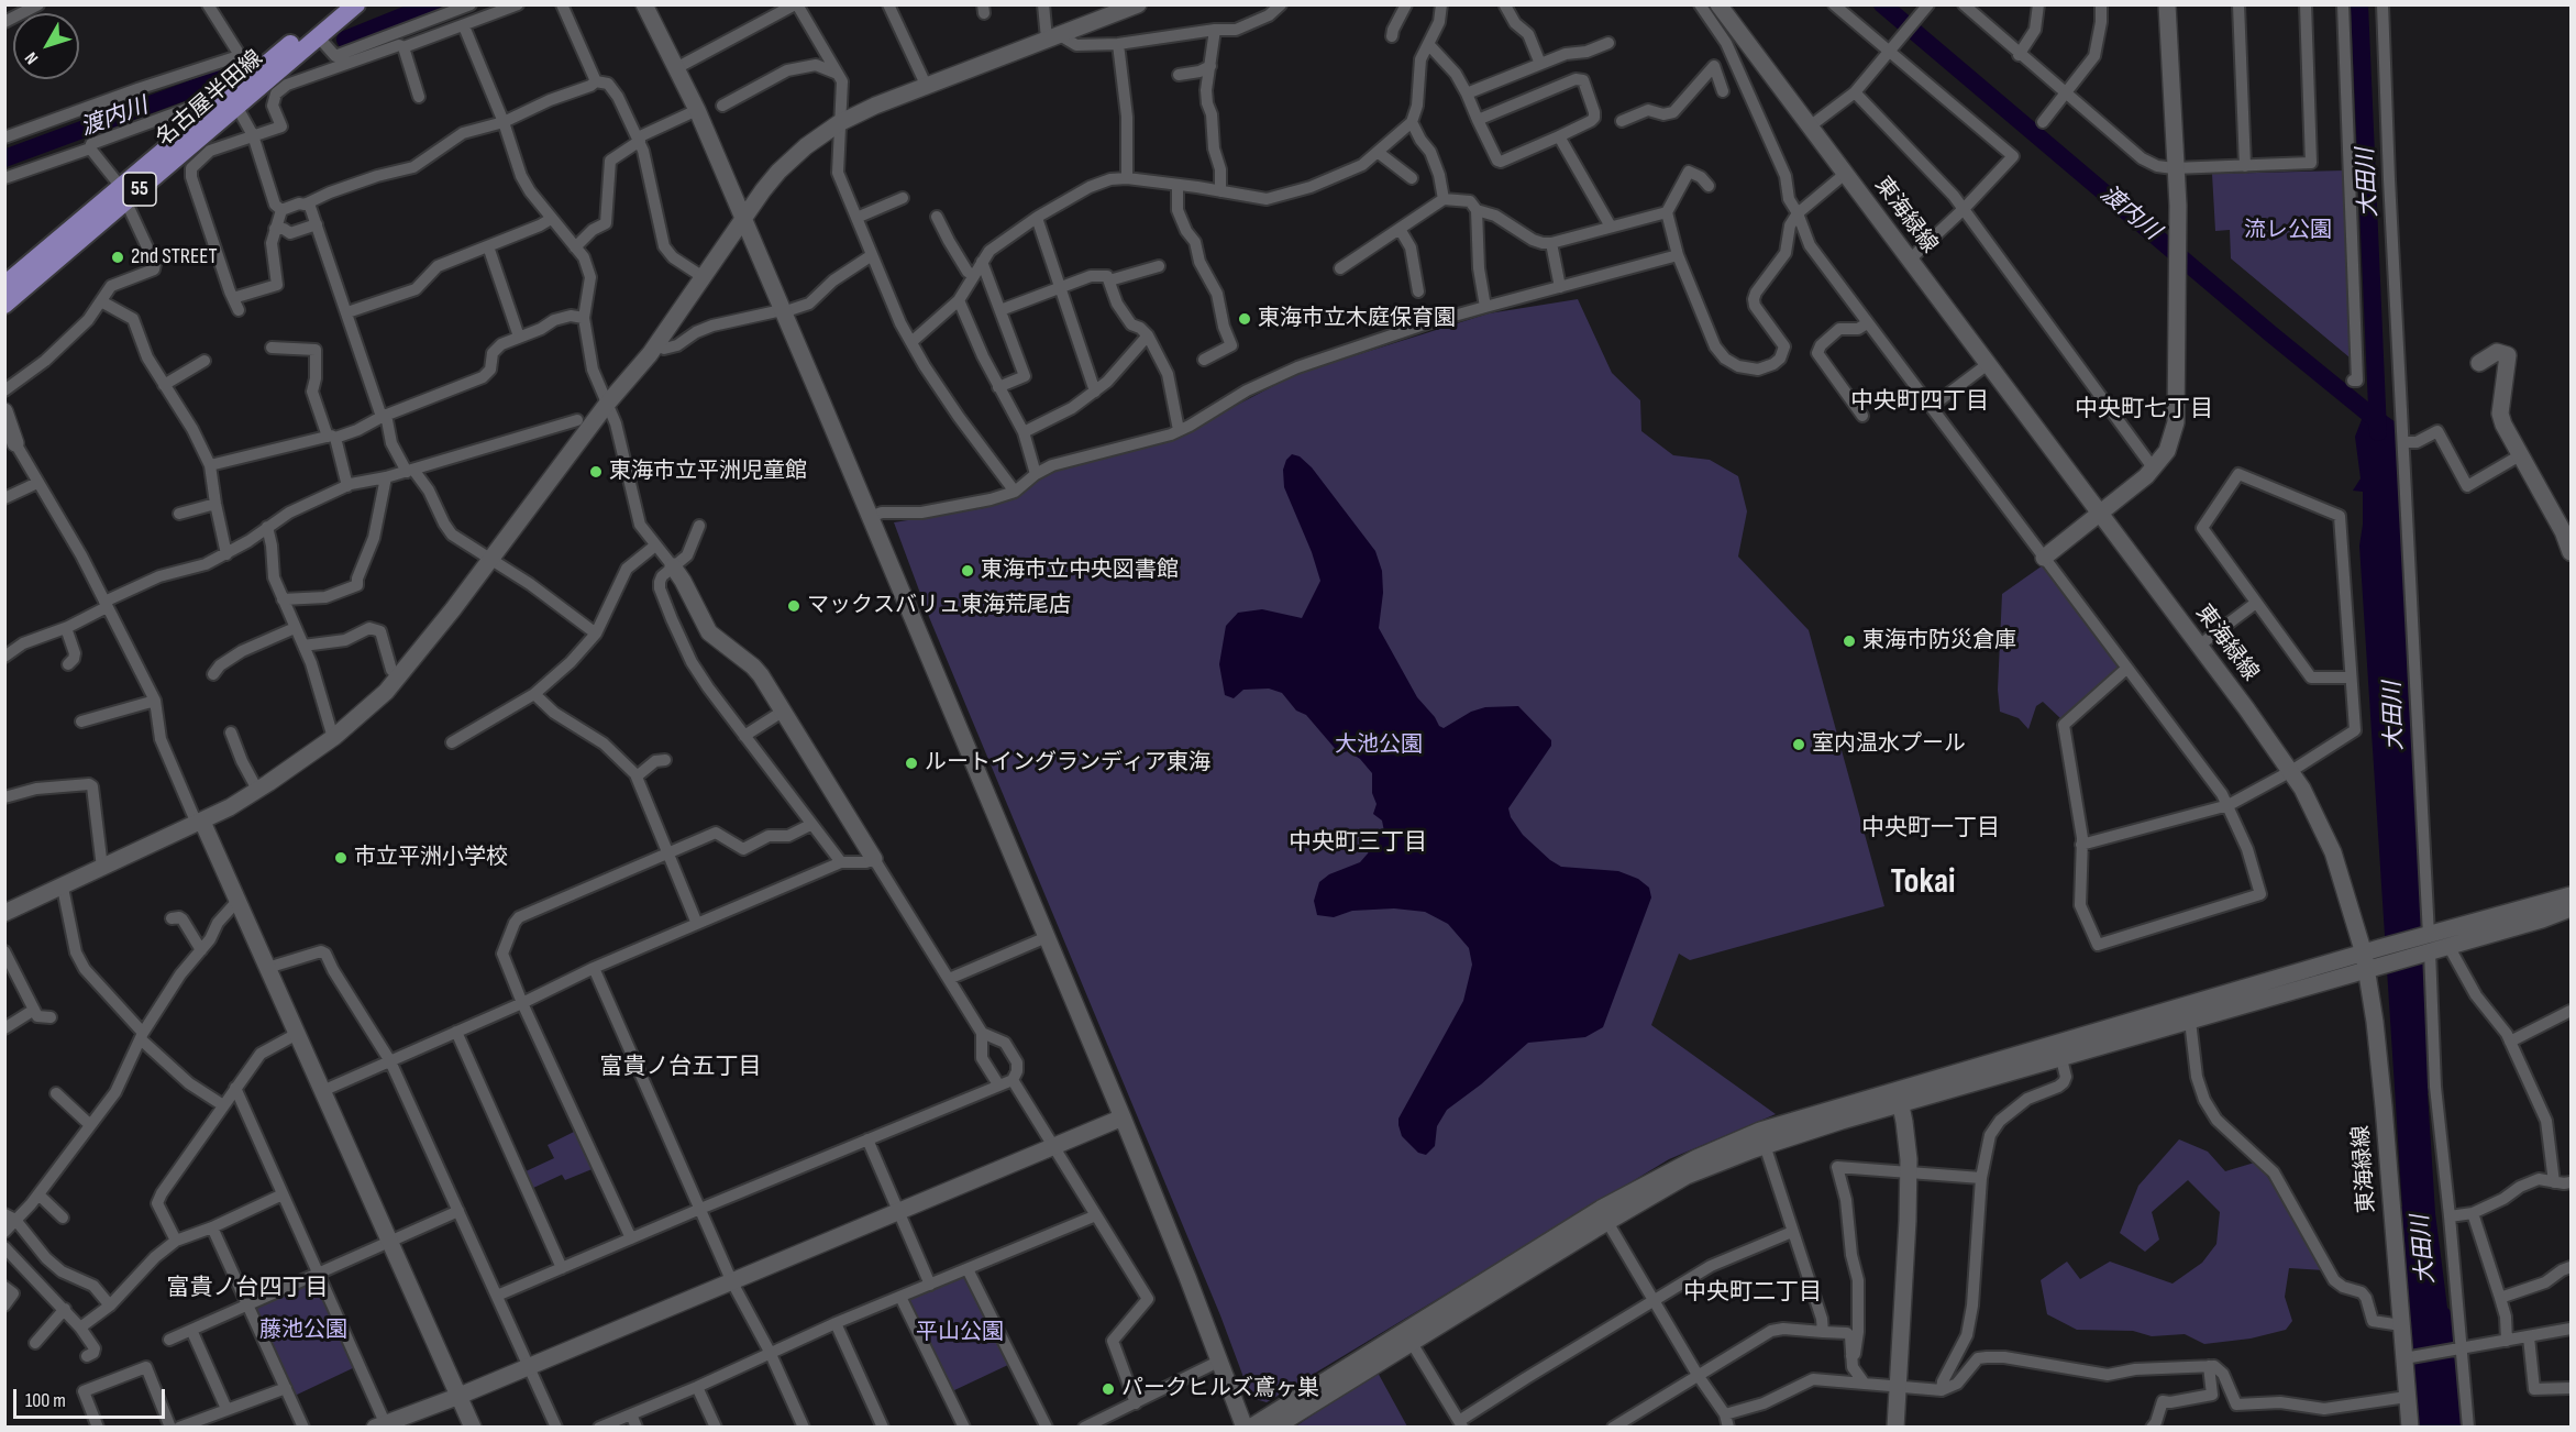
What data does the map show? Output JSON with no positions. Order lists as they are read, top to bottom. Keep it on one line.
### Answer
{"streets":{"main road":["名古屋半田線","55"],"street":["東海緑線"]},"districts":["中央町四丁目","中央町七丁目","中央町一丁目","中央町三丁目","Tokai","富貴ノ台五丁目","富貴ノ台四丁目","中央町二丁目"],"water":["渡内川","大田川"],"parks":["流レ公園","大池公園","藤池公園","平山公園"],"places":["2nd STREET","東海市立木庭保育園","東海市立平洲児童館","東海市立中央図書館","マックスバリュ東海荒尾店","東海市防災倉庫","室内温水プール","ルートイングランディア東海","市立平洲小学校","パークヒルズ鳶ヶ巣"],"scale_bar":"100 m","north":"bottom left"}
